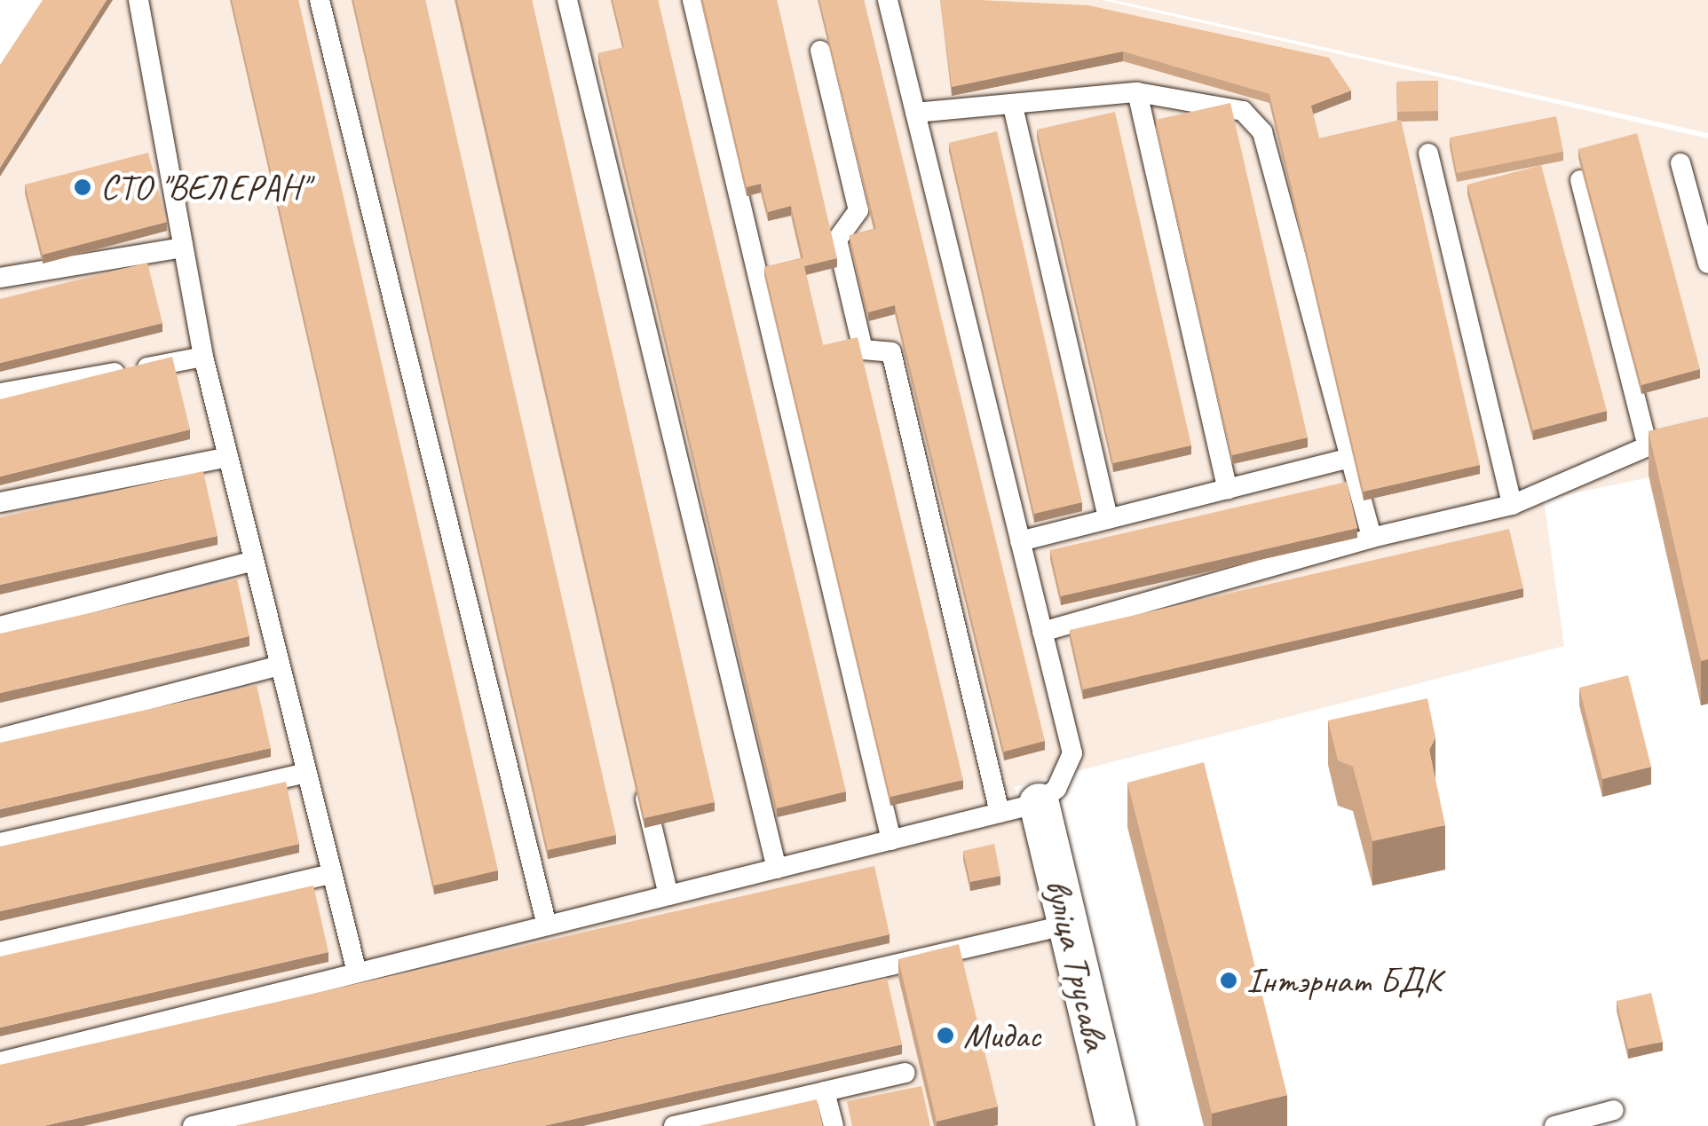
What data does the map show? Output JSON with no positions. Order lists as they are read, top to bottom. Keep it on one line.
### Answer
{"streets":{"street":["вуліца Трусава"]},"places":["СТО \"ВЕЛЕРАН\"","Інтэрнат БДК","Мидас"]}
